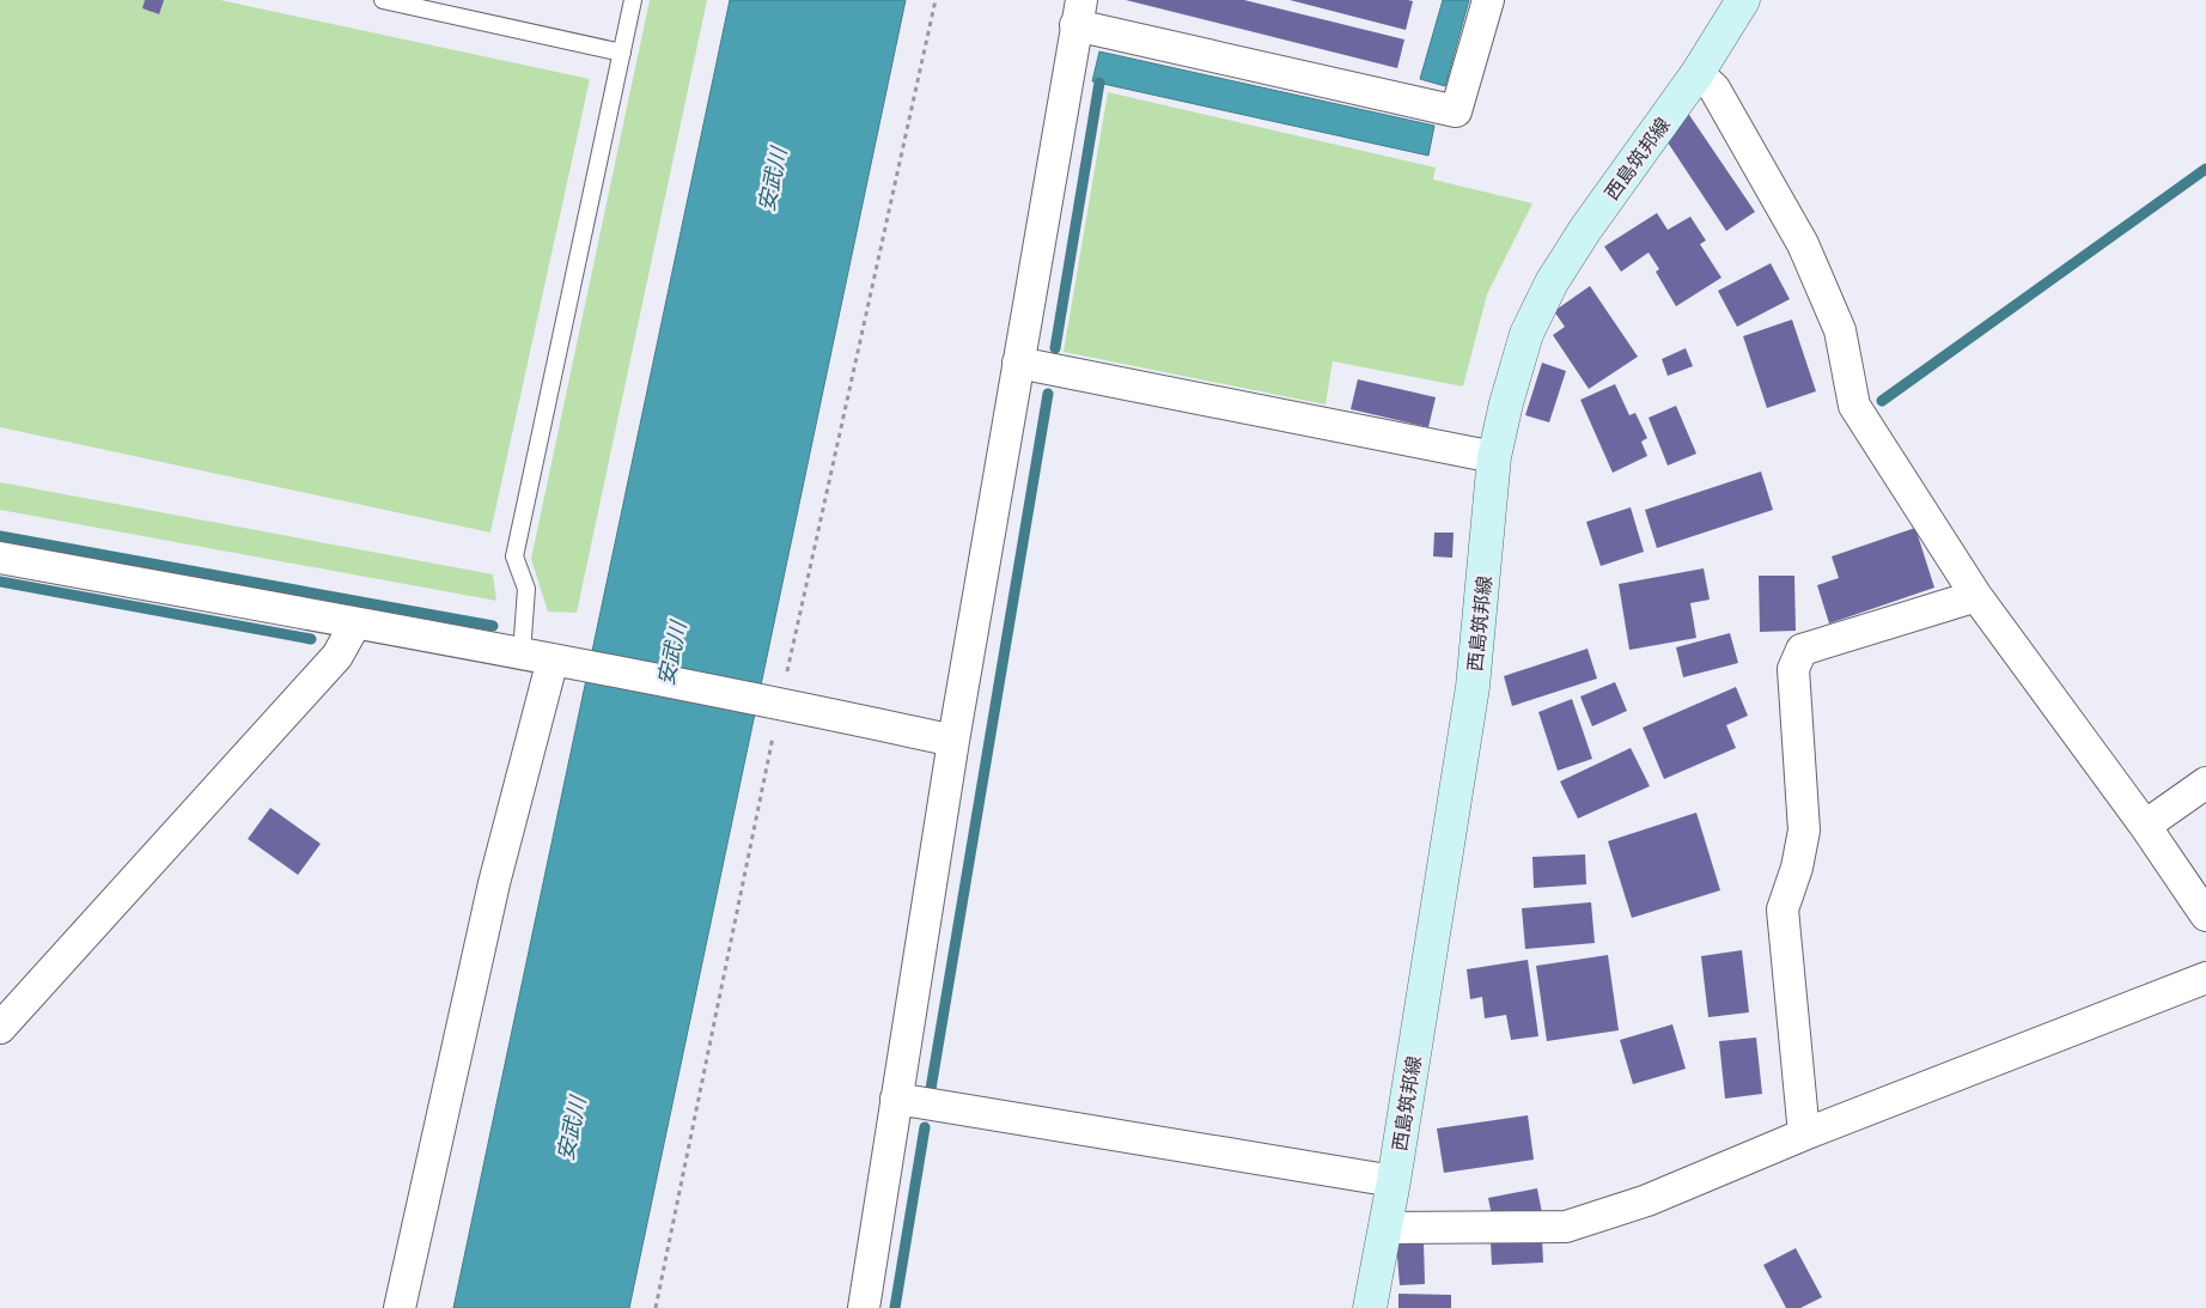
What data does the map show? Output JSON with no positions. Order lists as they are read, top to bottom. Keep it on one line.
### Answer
{"streets":{"main road":["西島筑邦線"]},"water":["安武川"]}
